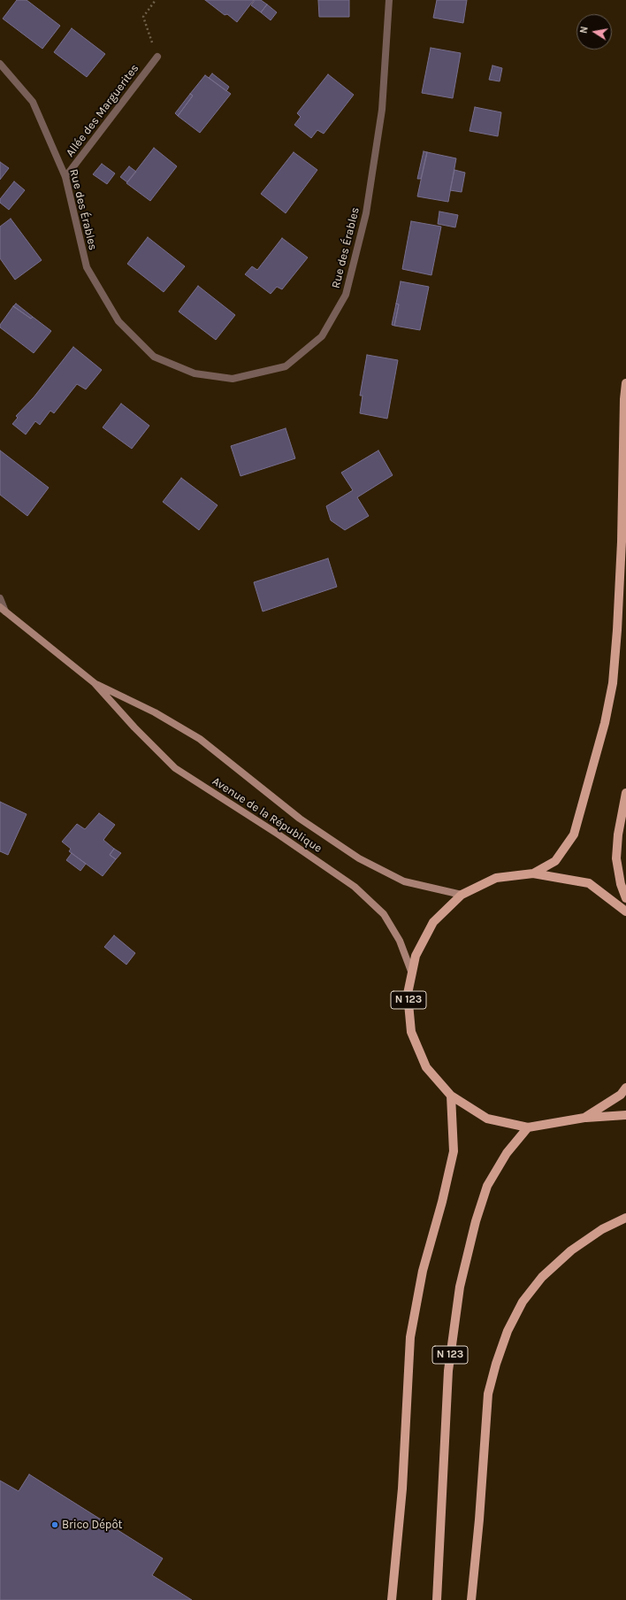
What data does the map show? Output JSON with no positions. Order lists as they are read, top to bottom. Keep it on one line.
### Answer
{"streets":{"main road":["Avenue de la République","N 123"],"street":["Allée des Marguerites","Rue des Érables"]},"crossings":[["Allée des Marguerites","Rue des Érables"],["Avenue de la République","N 123"]],"places":["Brico Dépôt"],"north":"left"}
